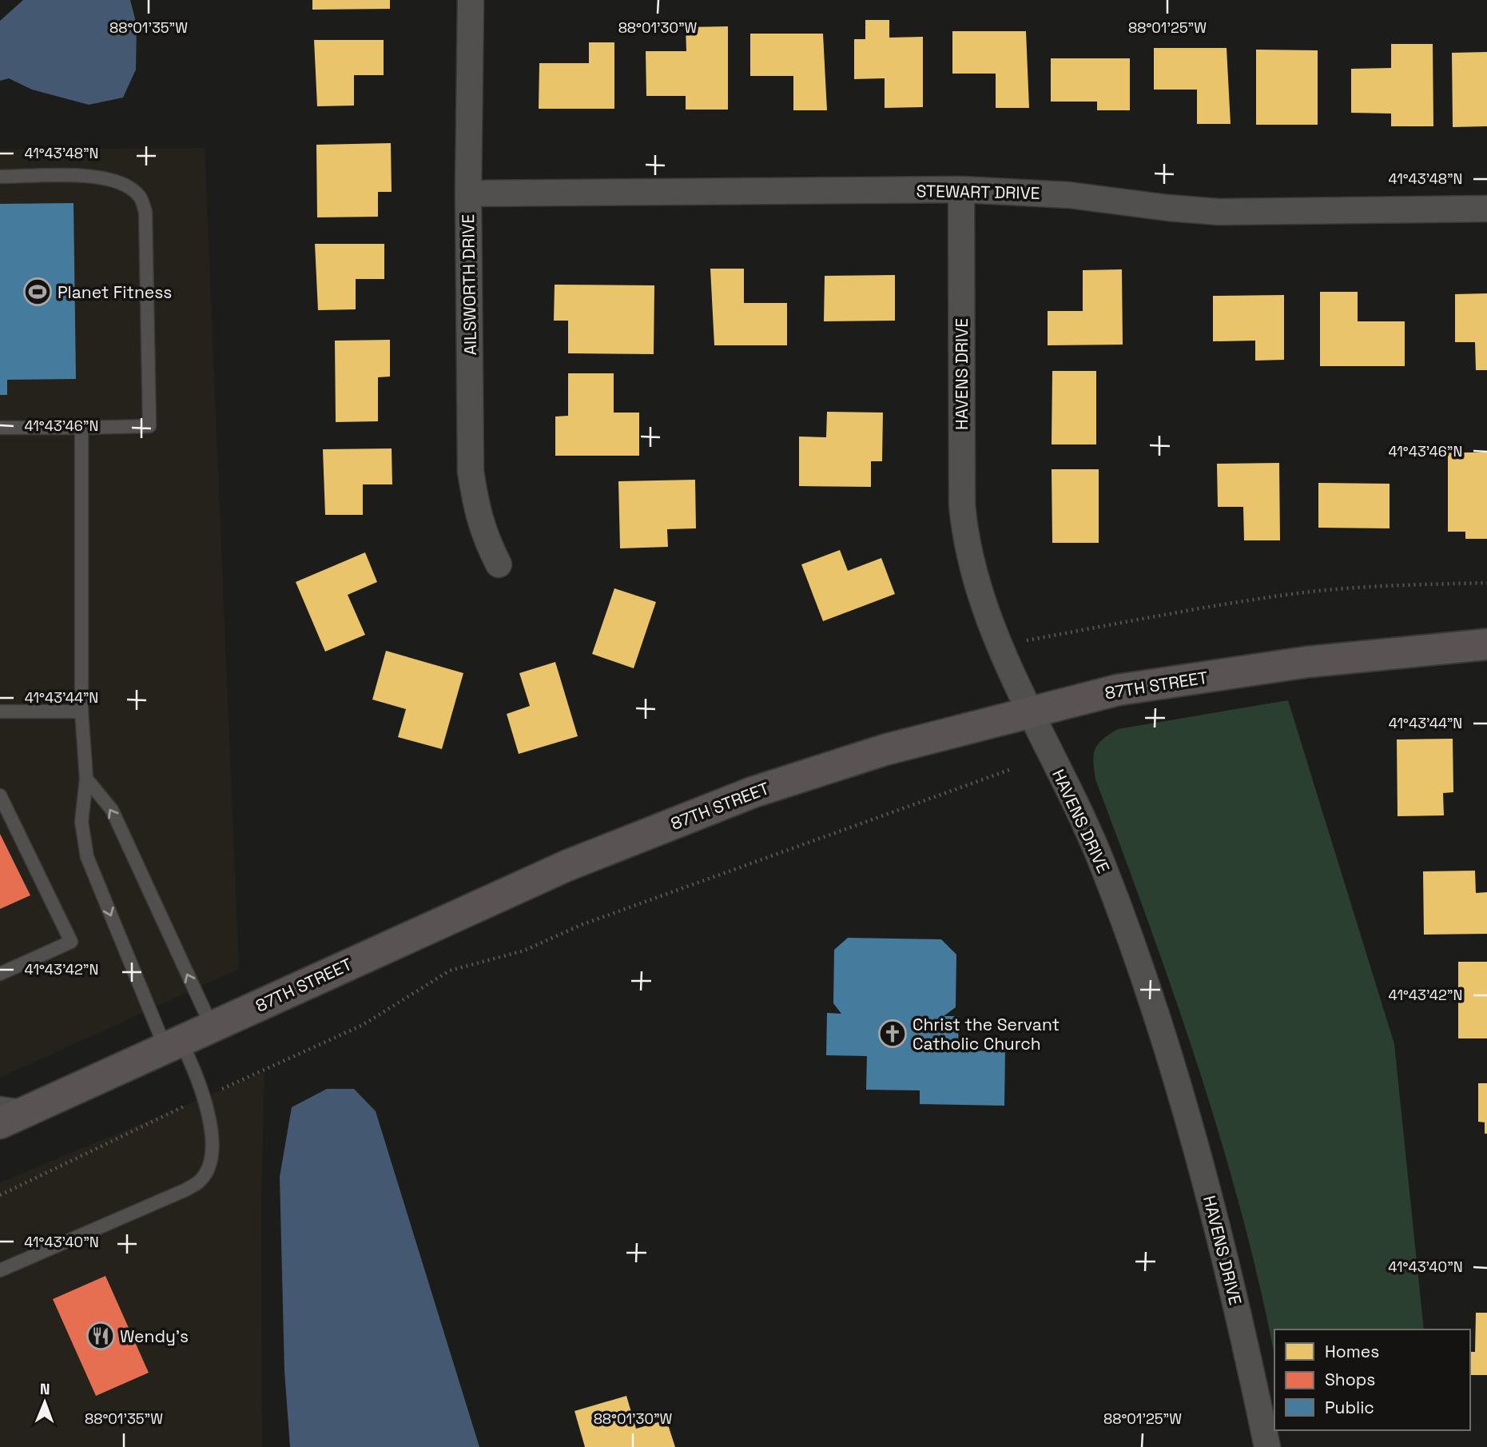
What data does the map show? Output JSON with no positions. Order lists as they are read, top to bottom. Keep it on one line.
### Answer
{"streets":{"main road":["87TH STREET"],"street":["STEWART DRIVE","AILSWORTH DRIVE","HAVENS DRIVE"]},"crossings":[["STEWART DRIVE","AILSWORTH DRIVE"],["STEWART DRIVE","HAVENS DRIVE"],["HAVENS DRIVE","87TH STREET"]],"places":{"sports":["Planet Fitness"],"church":["Christ the Servant Catholic Church"],"restaurant":["Wendy's"]},"legend":["Homes","Shops","Public"],"north":"top","coordinates":["88°01'35\"W","88°01'30\"W","88°01'25\"W","41°43'48\"N","41°43'46\"N","41°43'44\"N","41°43'42\"N","41°43'40\"N"]}
